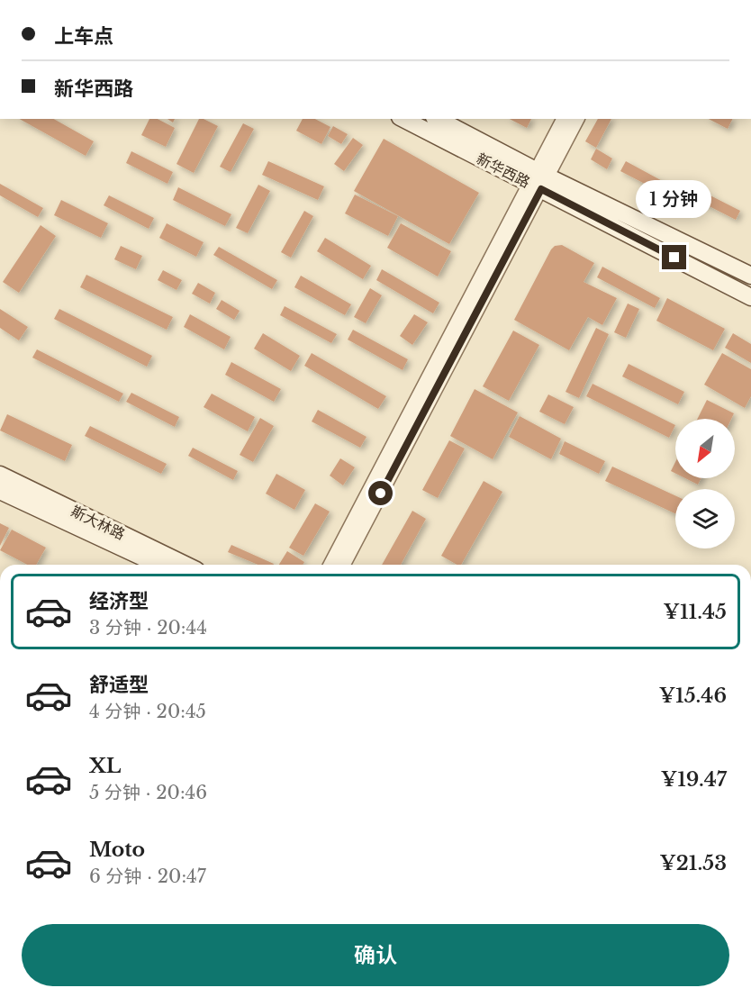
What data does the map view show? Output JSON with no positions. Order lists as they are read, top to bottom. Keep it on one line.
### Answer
{"streets":{"main road":["新华西路","斯大林路"]},"north":"bottom left","page":{"banner":["上车点","新华西路"],"bubble":"1 分钟","list":[{"name":"经济型","note":"3 分钟 · 20:44","value":"¥11.45"},{"name":"舒适型","note":"4 分钟 · 20:45","value":"¥15.46"},{"name":"XL","note":"5 分钟 · 20:46","value":"¥19.47"},{"name":"Moto","note":"6 分钟 · 20:47","value":"¥21.53"}],"buttons":"确认"}}
